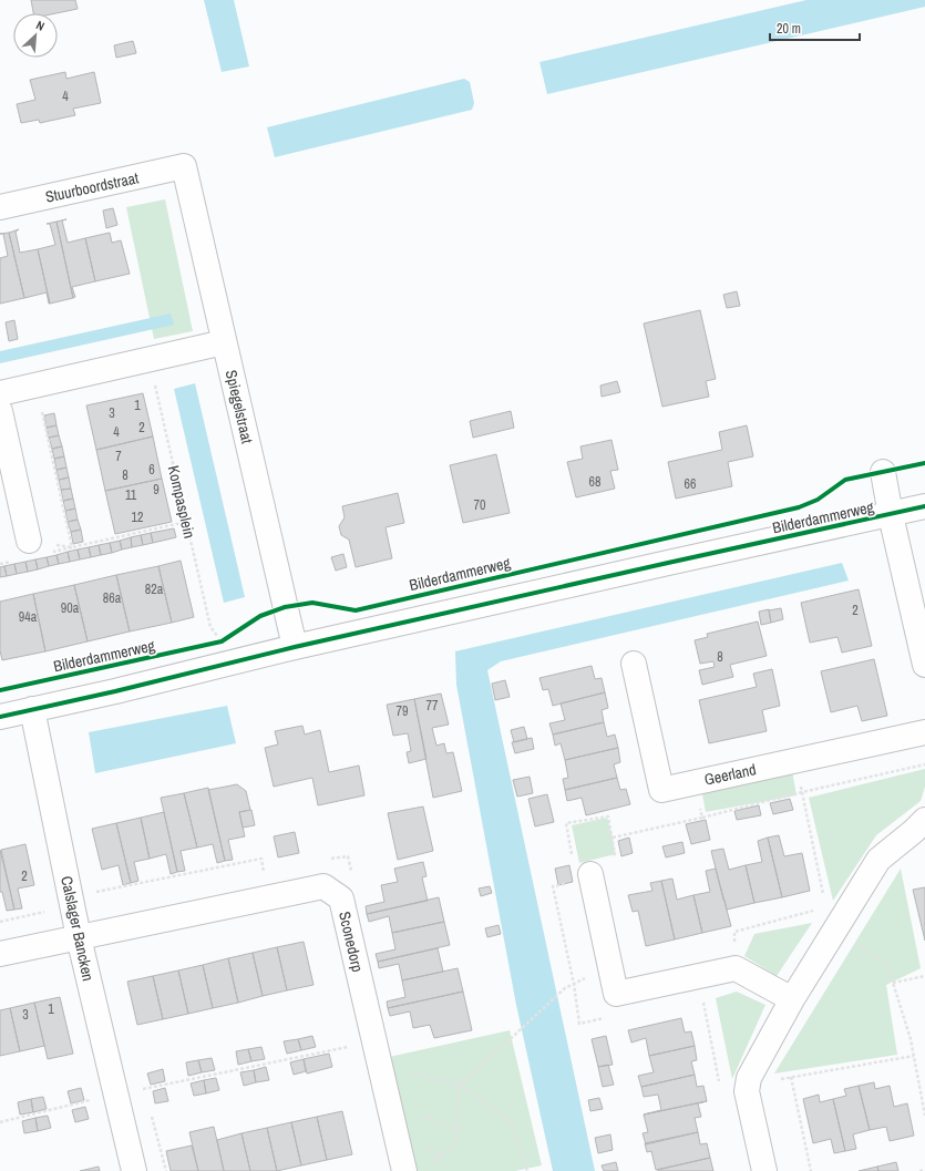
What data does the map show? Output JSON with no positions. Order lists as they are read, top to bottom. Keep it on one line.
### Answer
{"streets":{"street":["Stuurboordstraat","Spiegelstraat","Bilderdammerweg","Geerland","Calslager Bancken","Sconedorp"],"path":["Kompasplein"]},"crossings":[["Stuurboordstraat","Spiegelstraat"],["Spiegelstraat","Bilderdammerweg"],["Bilderdammerweg","Calslager Bancken"],["Calslager Bancken","Sconedorp"]],"house_numbers":["4","1","3","2","4","7","6","8","68","66","9","11","70","12","82a","86a","90a","2","94a","8","77","79","2","1","3"],"scale_bar":"20 m","north":"top right"}
